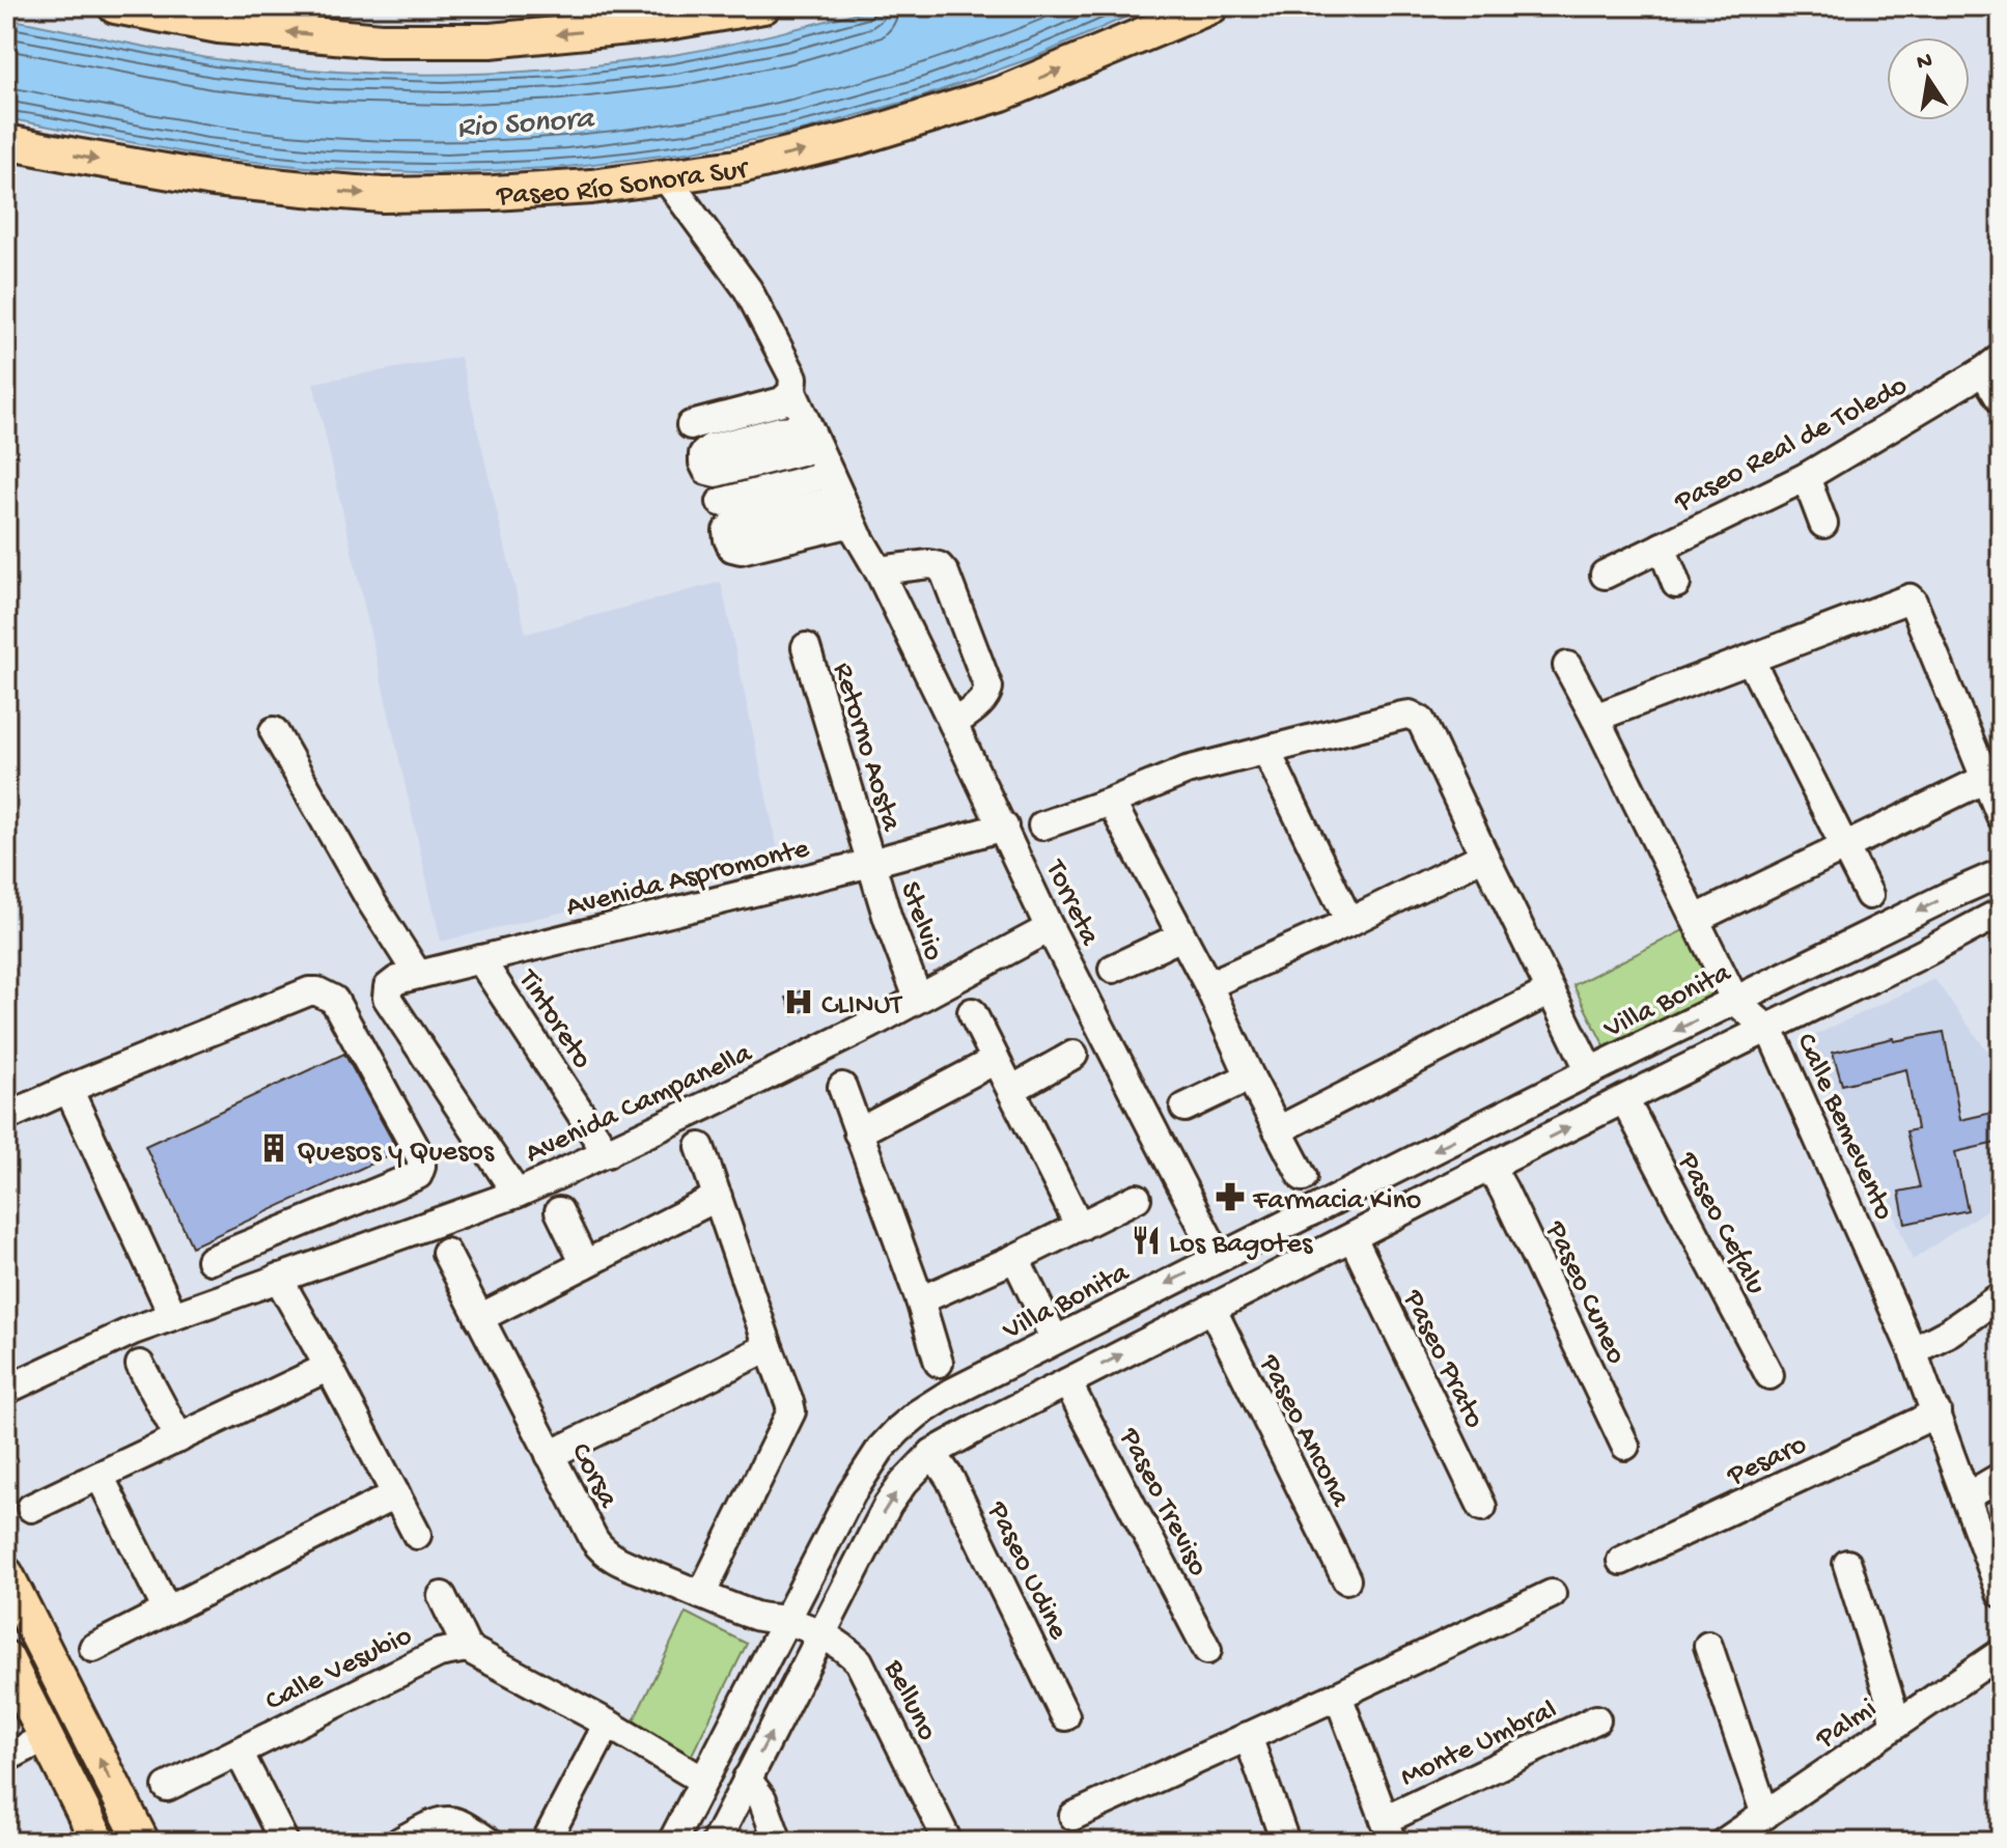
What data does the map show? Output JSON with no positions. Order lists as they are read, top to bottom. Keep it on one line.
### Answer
{"streets":{"main road":["Paseo Río Sonora Sur"],"street":["Paseo Real de Toledo","Retorno Aosta","Avenida Aspromonte","Torreta","Stelvio","Villa Bonita","Tintoreto","Avenida Campanella","Calle Bemevento","Paseo Cefalu","Paseo Cuneo","Paseo Prato","Paseo Ancona","Pesaro","Corsa","Paseo Treviso","Paseo Udine","Calle Vesubio","Belluno","Palmi","Monte Umbral"]},"crossings":[["Paseo Río Sonora Sur","Torreta"],["Retorno Aosta","Avenida Aspromonte"],["Retorno Aosta","Stelvio"],["Avenida Aspromonte","Torreta"],["Avenida Aspromonte","Stelvio"],["Avenida Aspromonte","Tintoreto"],["Avenida Aspromonte","Avenida Campanella"],["Torreta","Villa Bonita"],["Torreta","Avenida Campanella"],["Stelvio","Avenida Campanella"],["Villa Bonita","Calle Bemevento"],["Villa Bonita","Corsa"],["Villa Bonita","Belluno"],["Tintoreto","Avenida Campanella"],["Calle Bemevento","Pesaro"],["Corsa","Belluno"]],"water":["Rio Sonora"],"places":{"hospital":["CLINUT"],"building":["Quesos y Quesos"],"pharmacy":["Farmacia Kino"],"restaurant":["Los Bagotes"]},"north":"top"}
